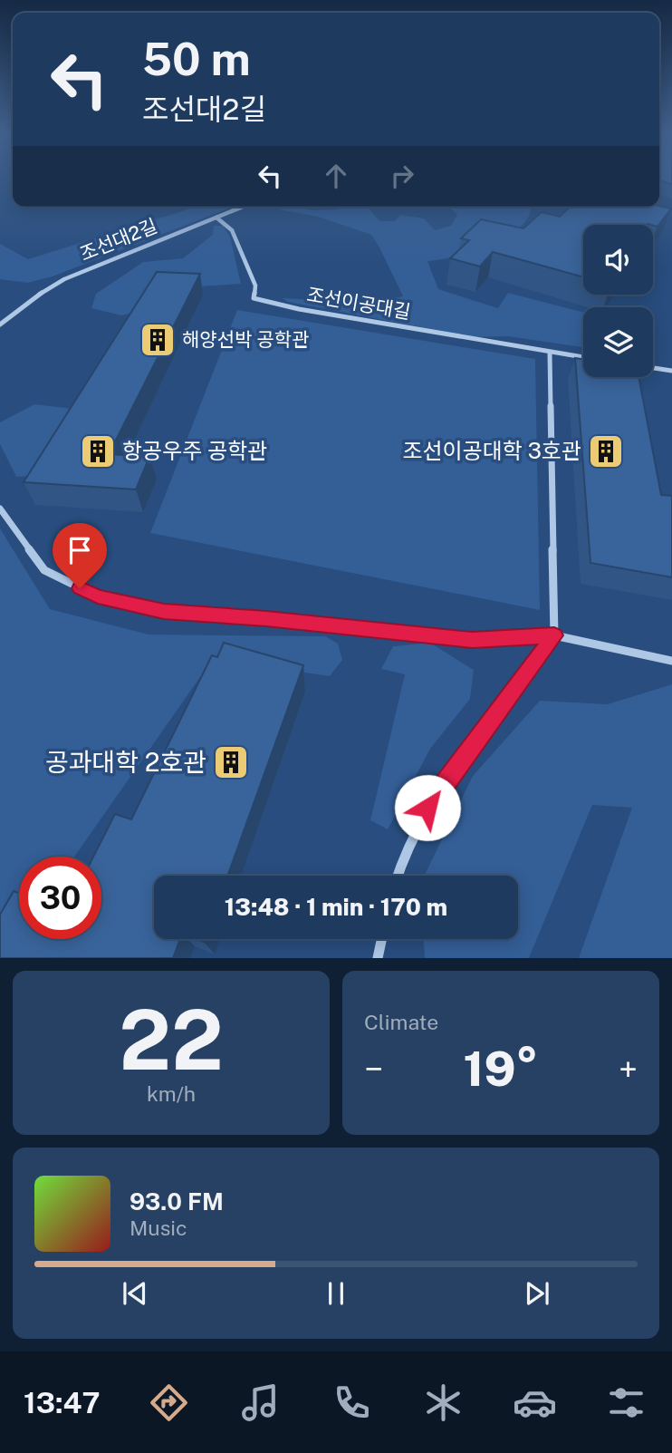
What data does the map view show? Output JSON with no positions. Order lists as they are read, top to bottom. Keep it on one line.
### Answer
{"streets":{"street":["조선대2길","조선이공대길"]},"crossings":[["조선대2길","조선이공대길"]],"places":{"building":["해양선박 공학관","항공우주 공학관","조선이공대학 3호관","공과대학 2호관"]},"page":{"turn":["50 m","조선대2길"],"limit":"30","trip":"13:48 · 1 min · 170 m","tile":[["22","km/h"],"Climate"],"heat":["−","19°","+"],"song":["93.0 FM","Music"],"tabs":"13:47"}}
